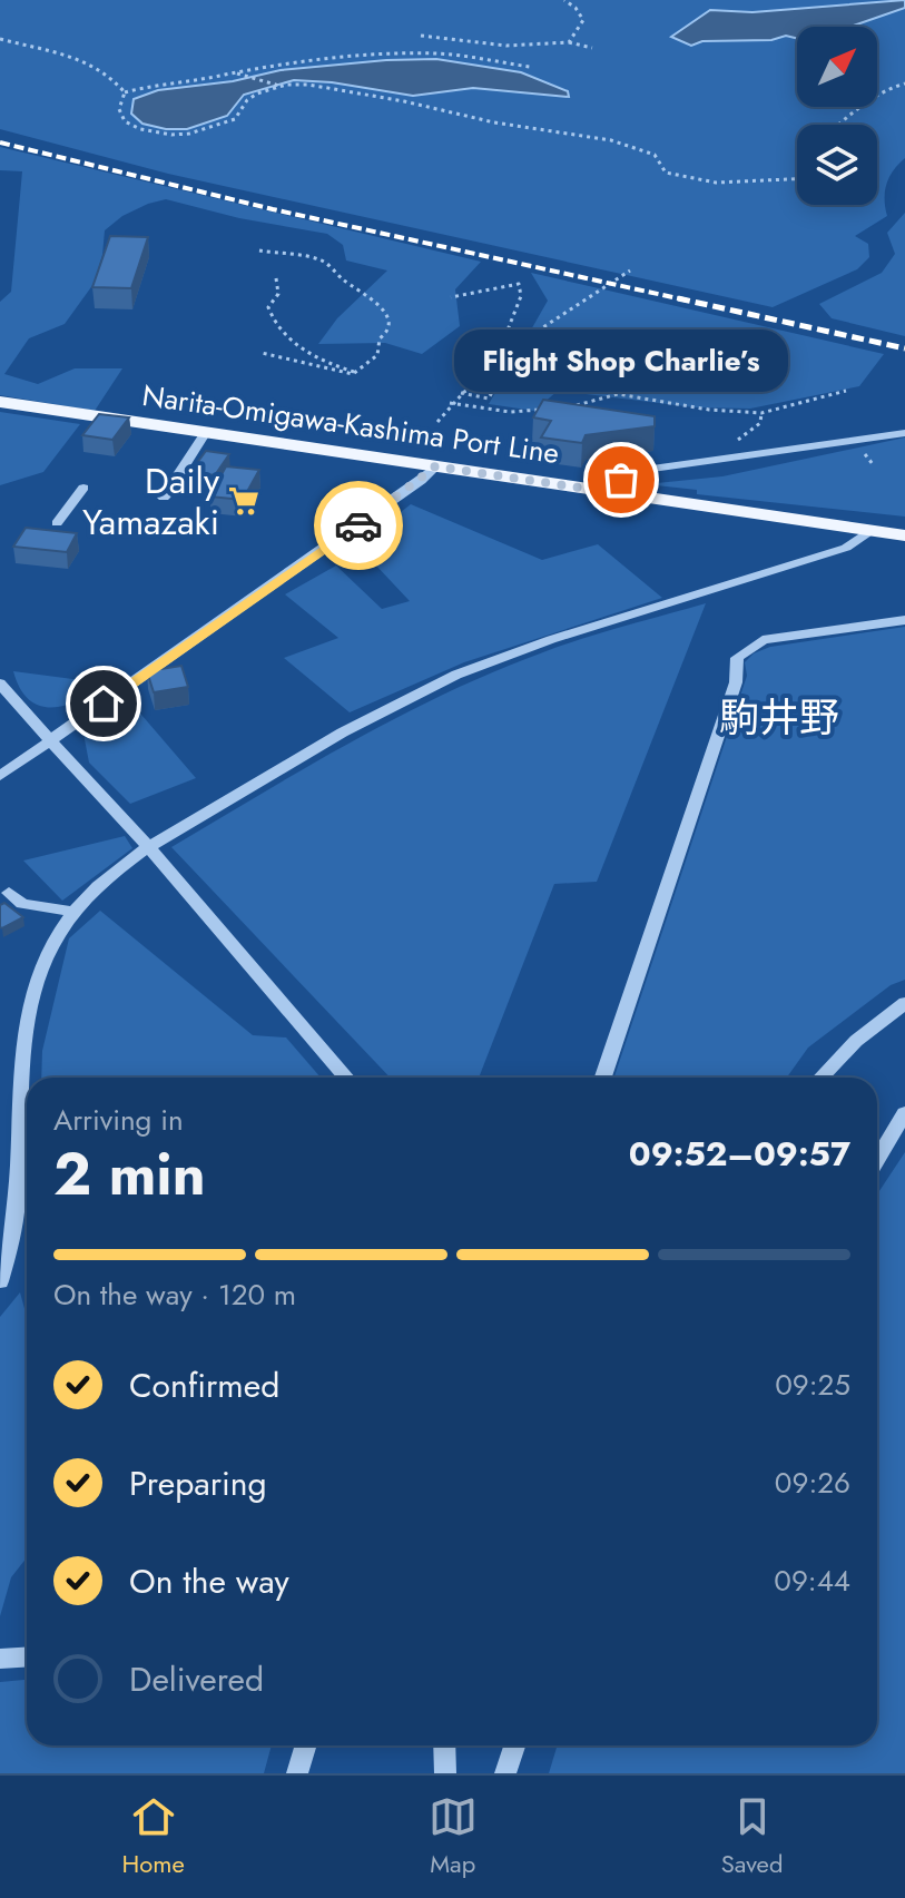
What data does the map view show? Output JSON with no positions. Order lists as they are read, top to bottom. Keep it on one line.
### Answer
{"streets":{"main road":["Narita-Omigawa-Kashima Port Line"]},"districts":["駒井野"],"places":{"other":["Flight Shop Charlie’s"],"supermarket":["Daily Yamazaki"]},"north":"top right","page":{"bubble":"Flight Shop Charlie’s","heading":["2 min","Arriving in","09:52–09:57"],"bar":"On the way · 120 m","list":[["Confirmed","09:25"],["Preparing","09:26"],["On the way","09:44"],"Delivered"],"tabs":["Home","Map","Saved"]}}
